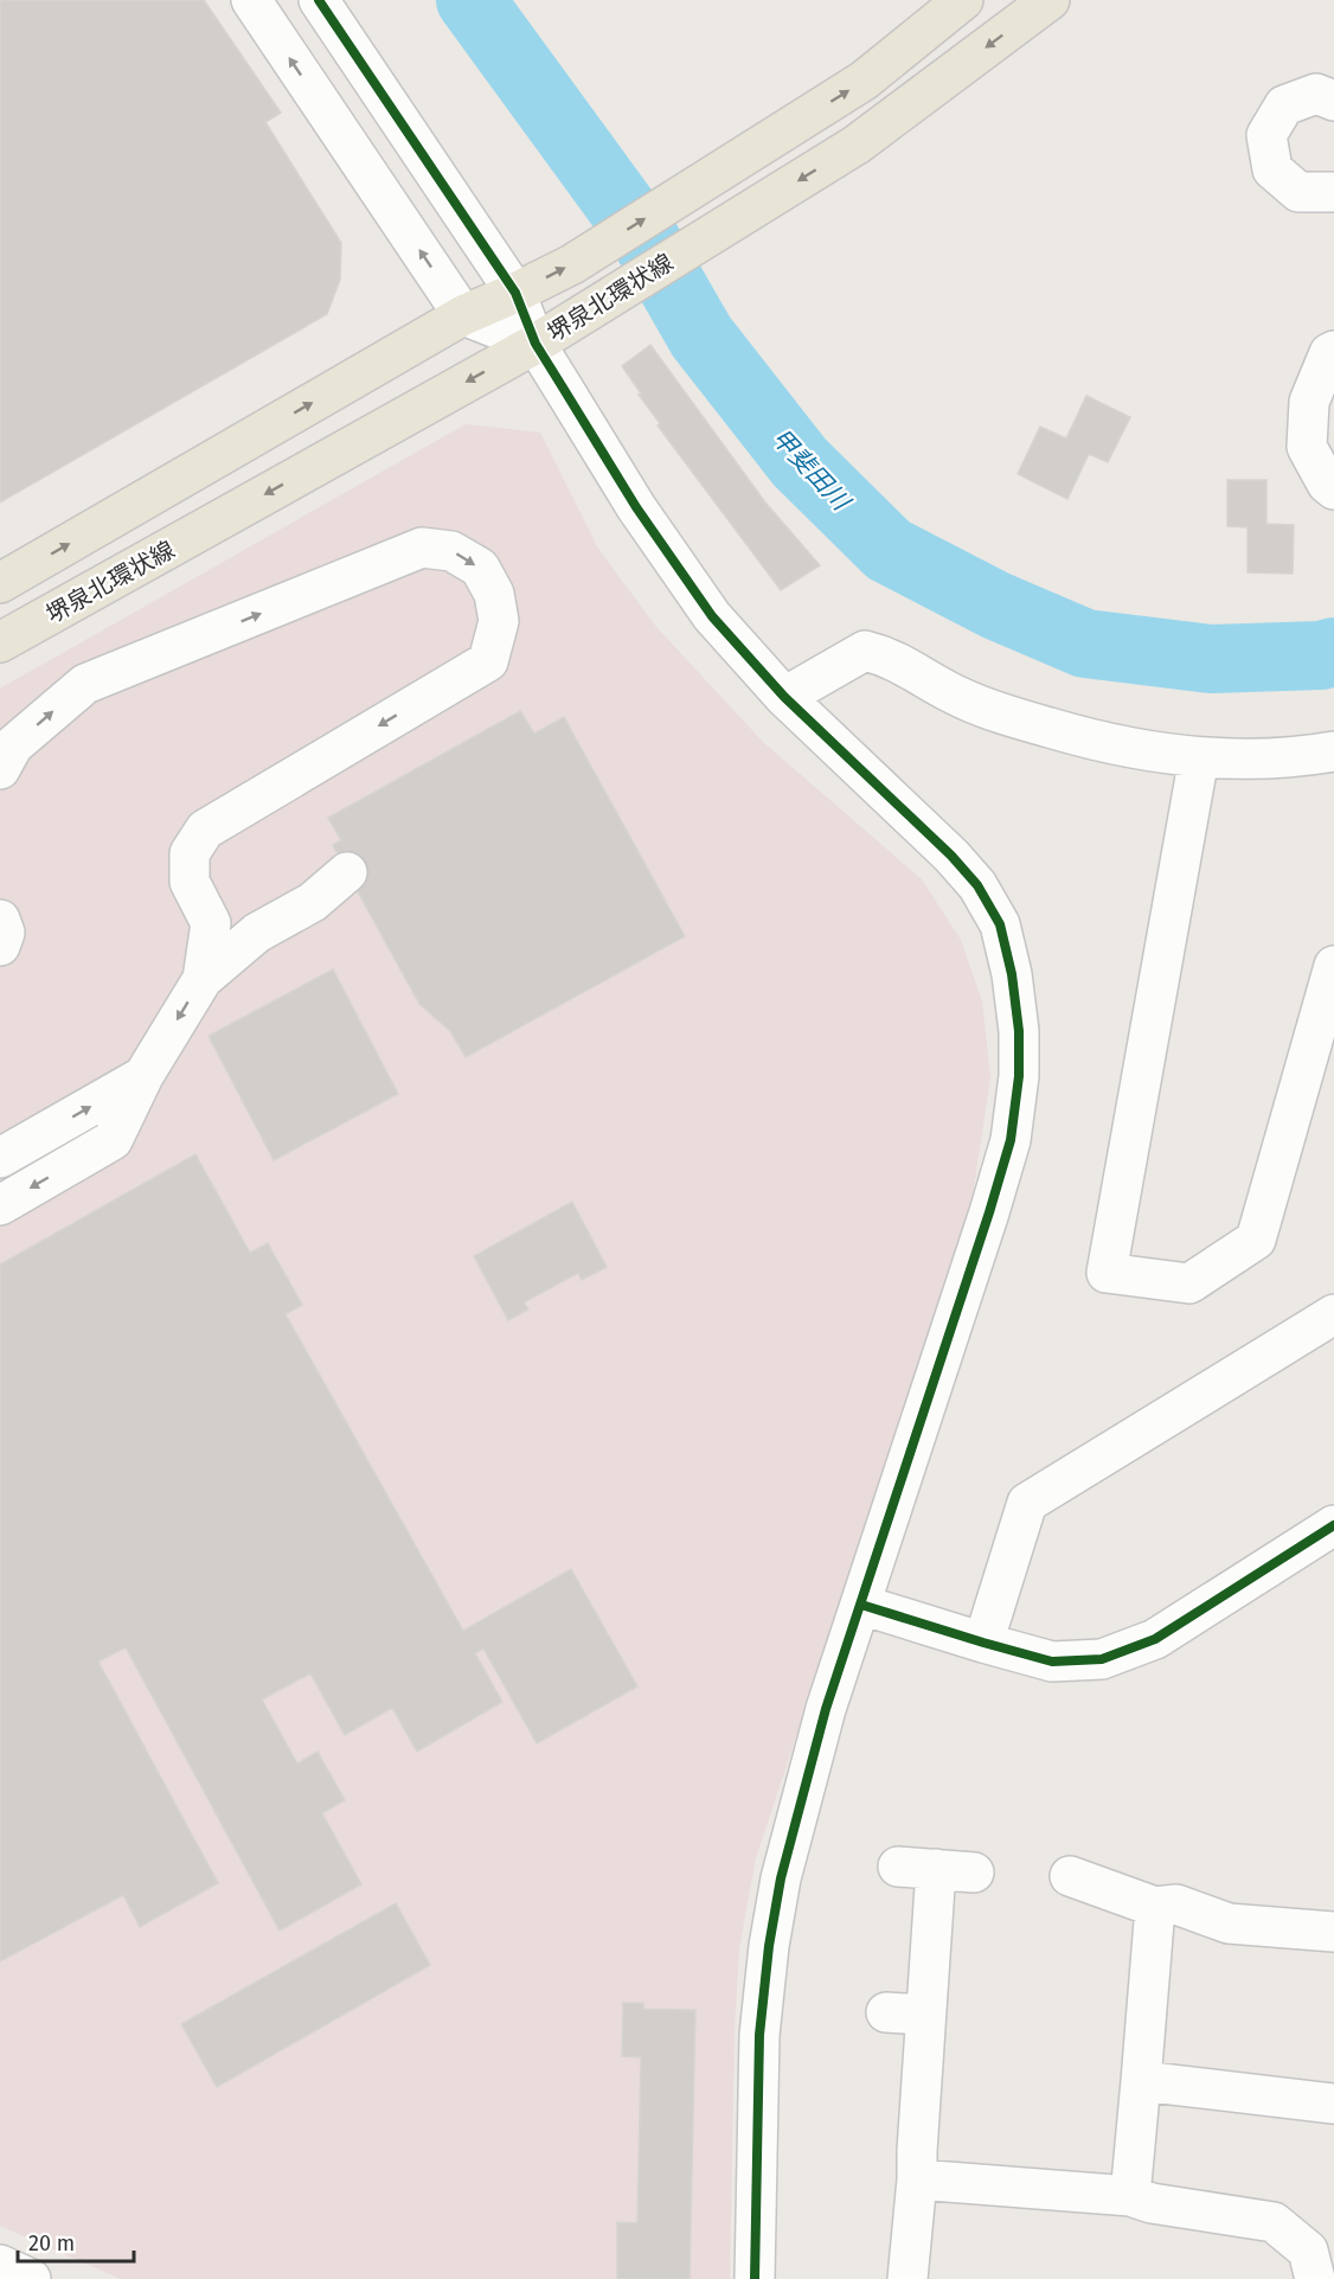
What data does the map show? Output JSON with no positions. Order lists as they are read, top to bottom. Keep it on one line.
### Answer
{"streets":{"main road":["堺泉北環状線"]},"water":["甲斐田川"],"scale_bar":"20 m"}
